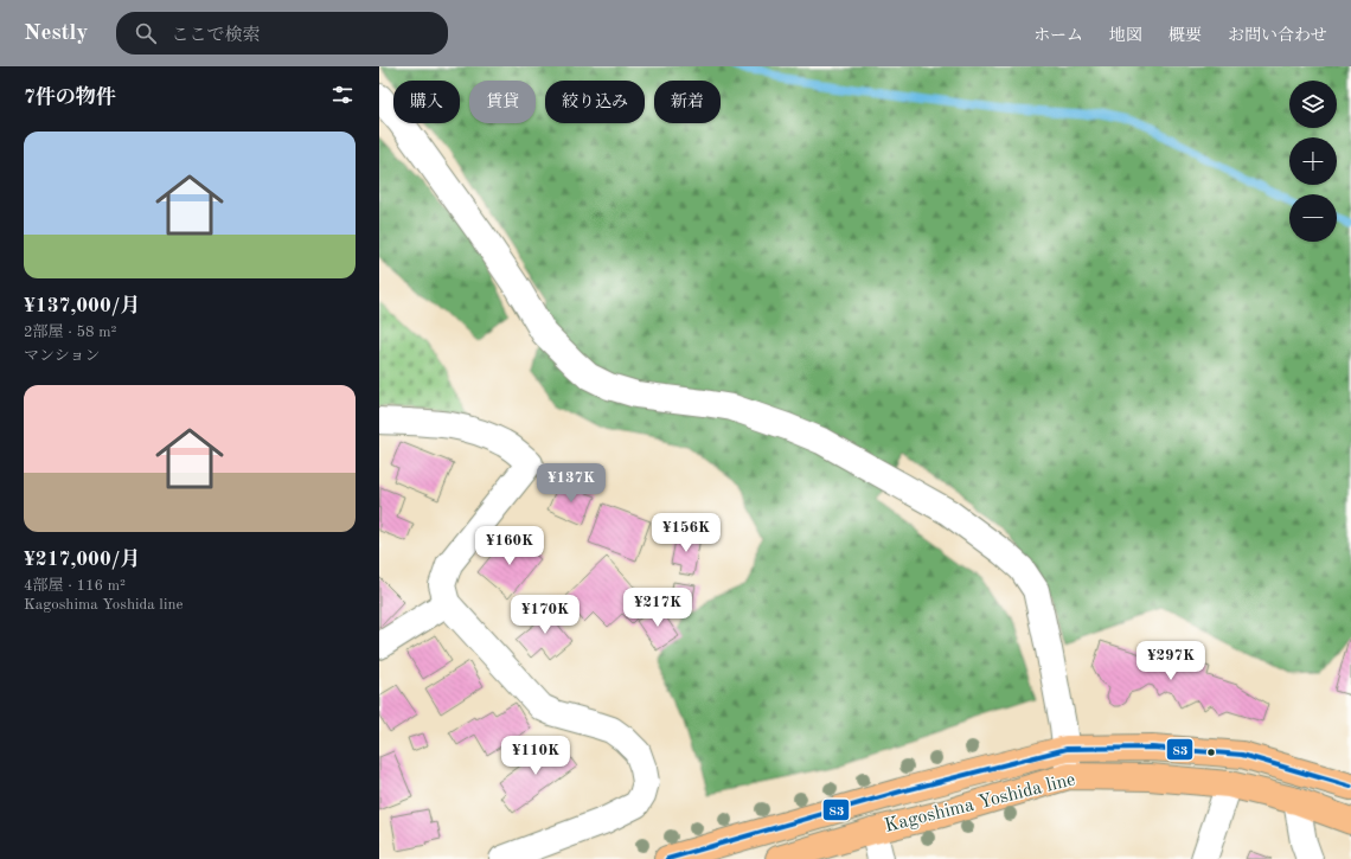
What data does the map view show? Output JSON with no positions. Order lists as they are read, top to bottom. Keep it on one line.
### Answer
{"streets":{"main road":["Kagoshima Yoshida line"]},"lines":["transit line 83"],"page":{"header":"Nestly","search":"ここで検索","nav":["ホーム","地図","概要","お問い合わせ"],"heading":"7件の物件","map_buttons":["+","−"],"chip":["購入","賃貸","絞り込み","新着"],"list":[{"name":"¥137,000/月","note":"2部屋 · 58 m² · マンション"},{"name":"¥217,000/月","note":"4部屋 · 116 m² · Kagoshima Yoshida line"}],"price":["¥137K","¥156K","¥160K","¥217K","¥170K","¥297K","¥110K"]}}
